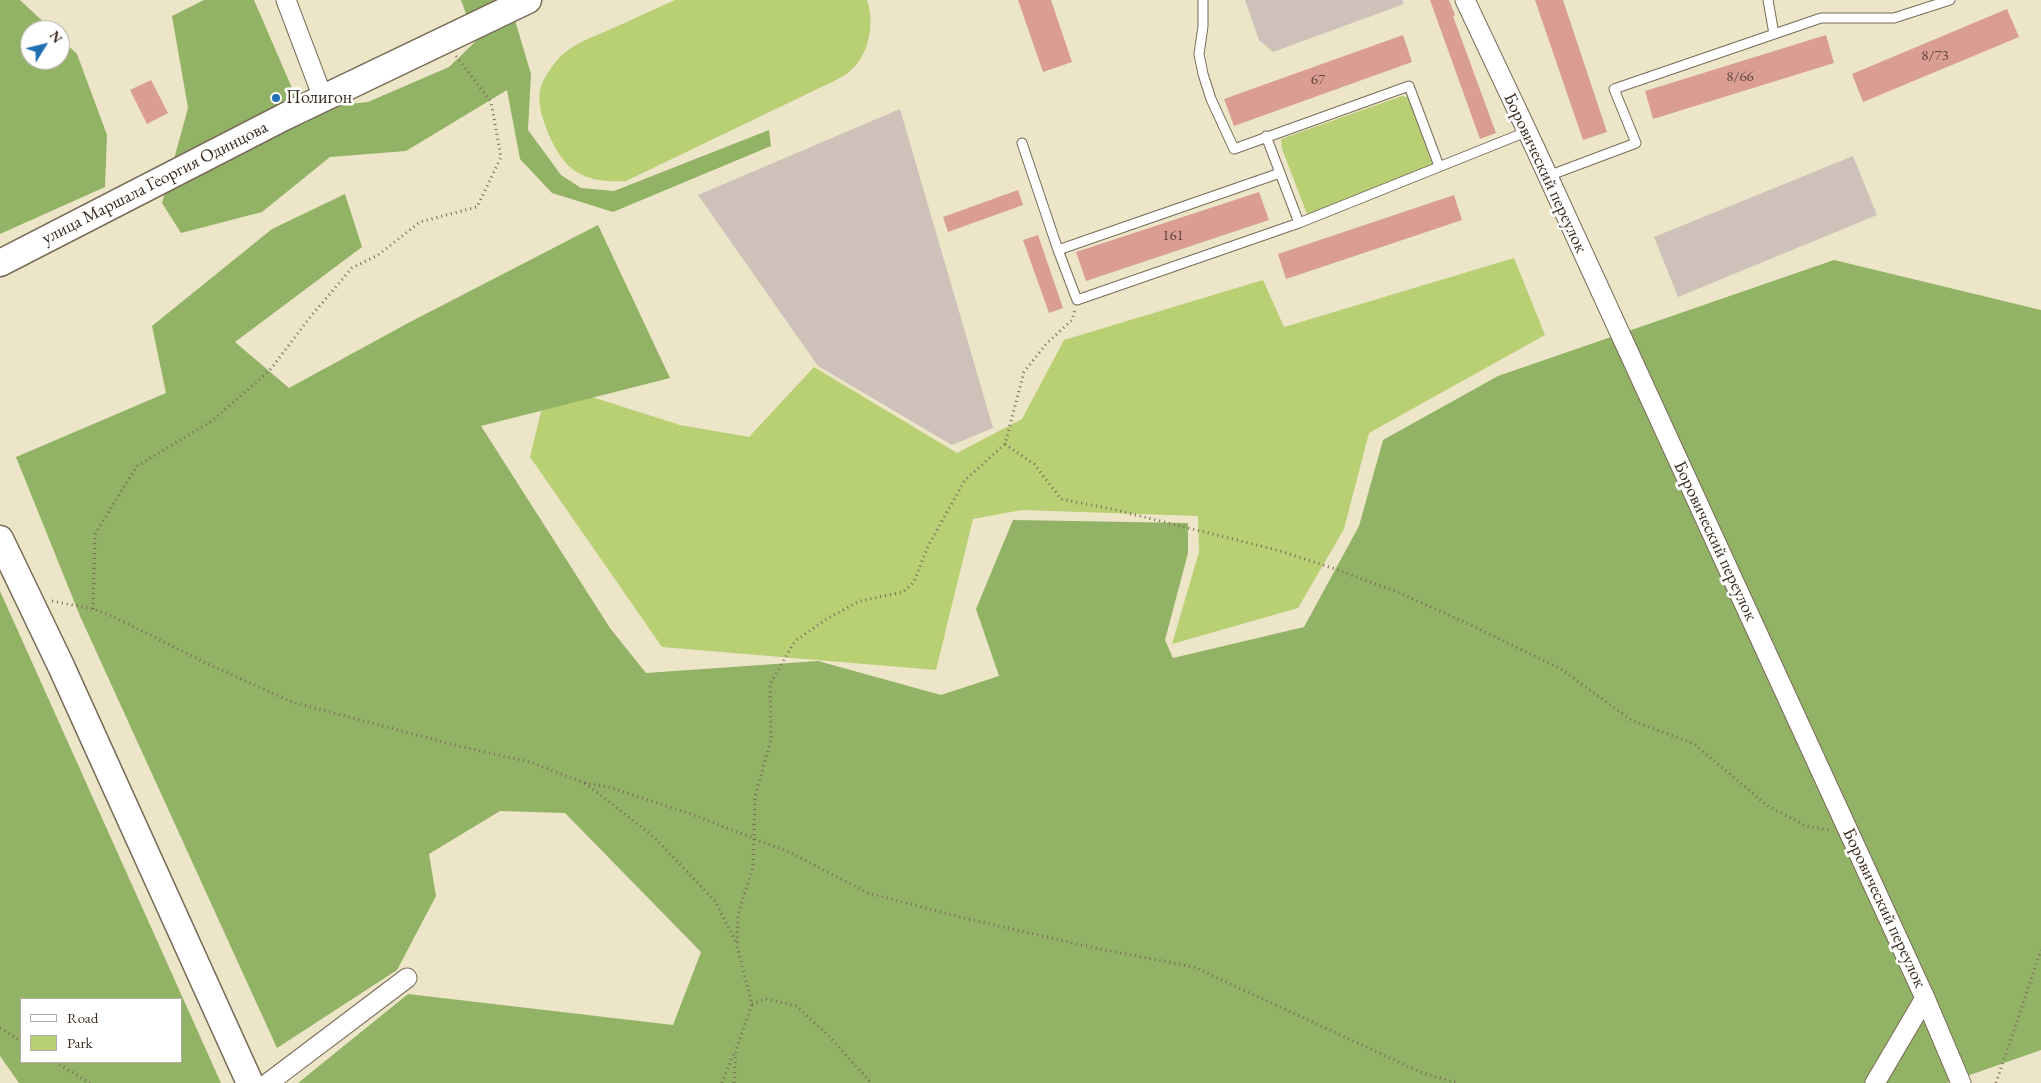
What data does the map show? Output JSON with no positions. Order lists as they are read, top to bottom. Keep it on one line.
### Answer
{"streets":{"street":["Боровический переулок","улица Маршала Георгия Одинцова"]},"places":["Полигон"],"house_numbers":["8/73","8/66","67","161"],"legend":["Road","Park"],"north":"top right"}
